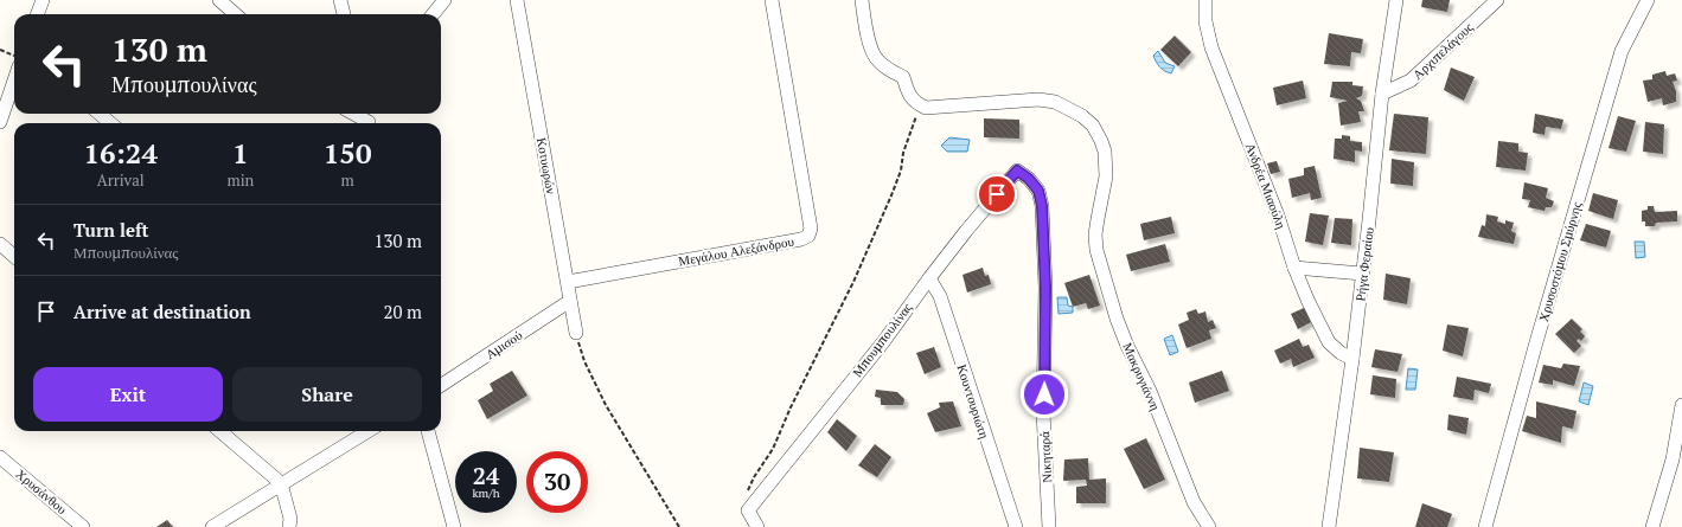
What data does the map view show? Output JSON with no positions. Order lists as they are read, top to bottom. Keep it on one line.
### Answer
{"streets":{"street":["Αρχιπελάγους","Κοτυωρών","Ανδρέα Μιαούλη","Μεγάλου Αλεξάνδρου","Χρυσοστόμου Σμύρνης","Ρήγα Φεραίου","Μπουμπουλίνας","Αμισού","Μακρυγιάννη","Κουντουριώτη","Νικηταρά","Χρυσάνθου"]},"crossings":[["Αρχιπελάγους","Ρήγα Φεραίου"],["Κοτυωρών","Μεγάλου Αλεξάνδρου"],["Κοτυωρών","Αμισού"],["Ανδρέα Μιαούλη","Ρήγα Φεραίου"],["Μπουμπουλίνας","Κουντουριώτη"],["Μπουμπουλίνας","Νικηταρά"]],"page":{"turn":["130 m","Μπουμπουλίνας"],"eta":["16:24","Arrival","1","min","150","m"],"list":[{"name":"Turn left","note":"Μπουμπουλίνας","value":"130 m"},{"name":"Arrive at destination","value":"20 m"}],"buttons":["Exit","Share"],"speed":"24 km/h","limit":"30"}}
